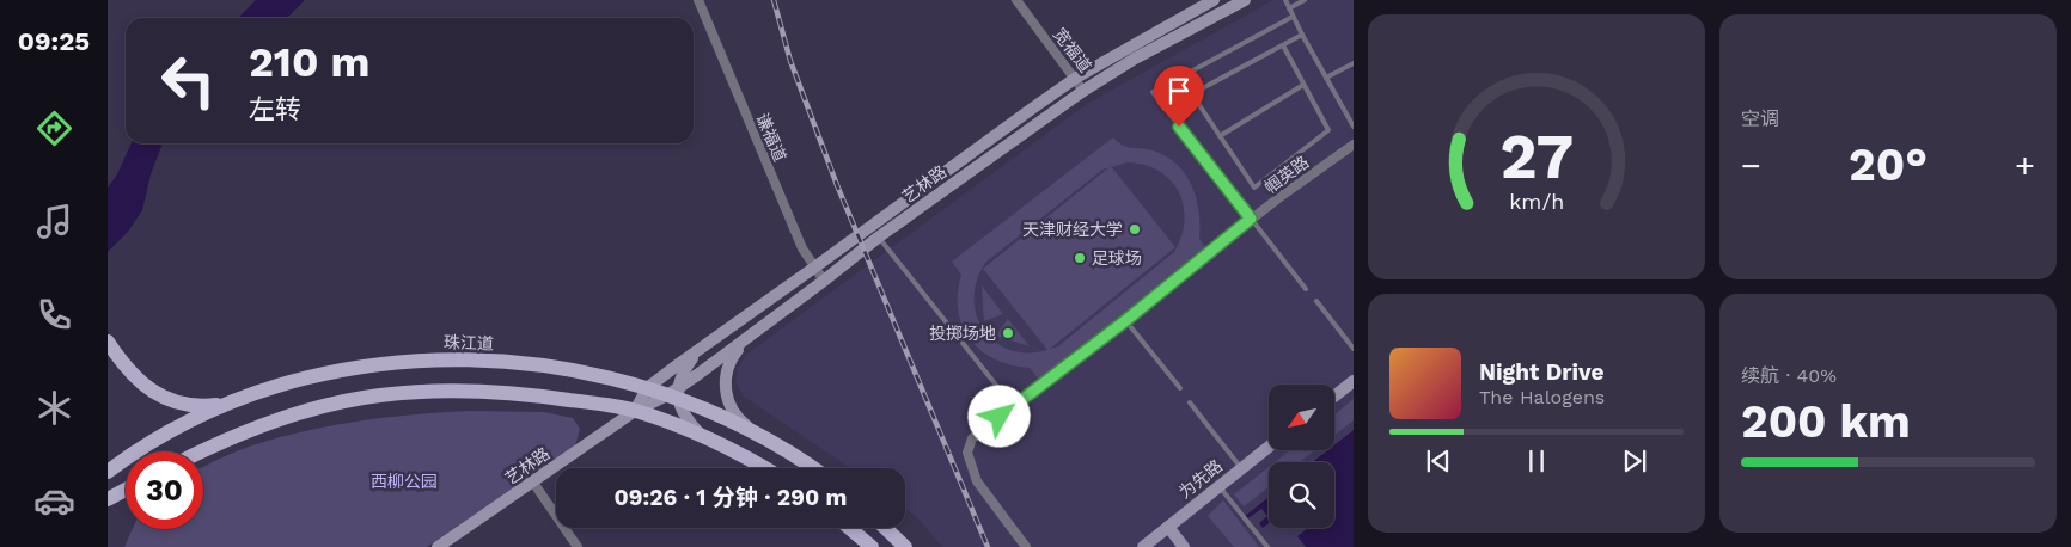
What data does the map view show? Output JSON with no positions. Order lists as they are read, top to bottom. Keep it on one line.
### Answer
{"streets":{"main road":["珠江道"],"street":["宽福道","谦福道","帼英路","艺林路","为先路"]},"crossings":[["宽福道","艺林路"],["谦福道","艺林路"],["艺林路","珠江道"]],"parks":["西柳公园"],"places":["天津财经大学","足球场","投掷场地"],"north":"bottom left","page":{"tabs":"09:25","tile":["空调",["续航 · 40%","200 km"]],"turn":["210 m","左转"],"heat":["−","20°","+"],"song":["Night Drive","The Halogens"],"limit":"30","trip":"09:26 · 1 分钟 · 290 m","gauge":["27","km/h"]}}
